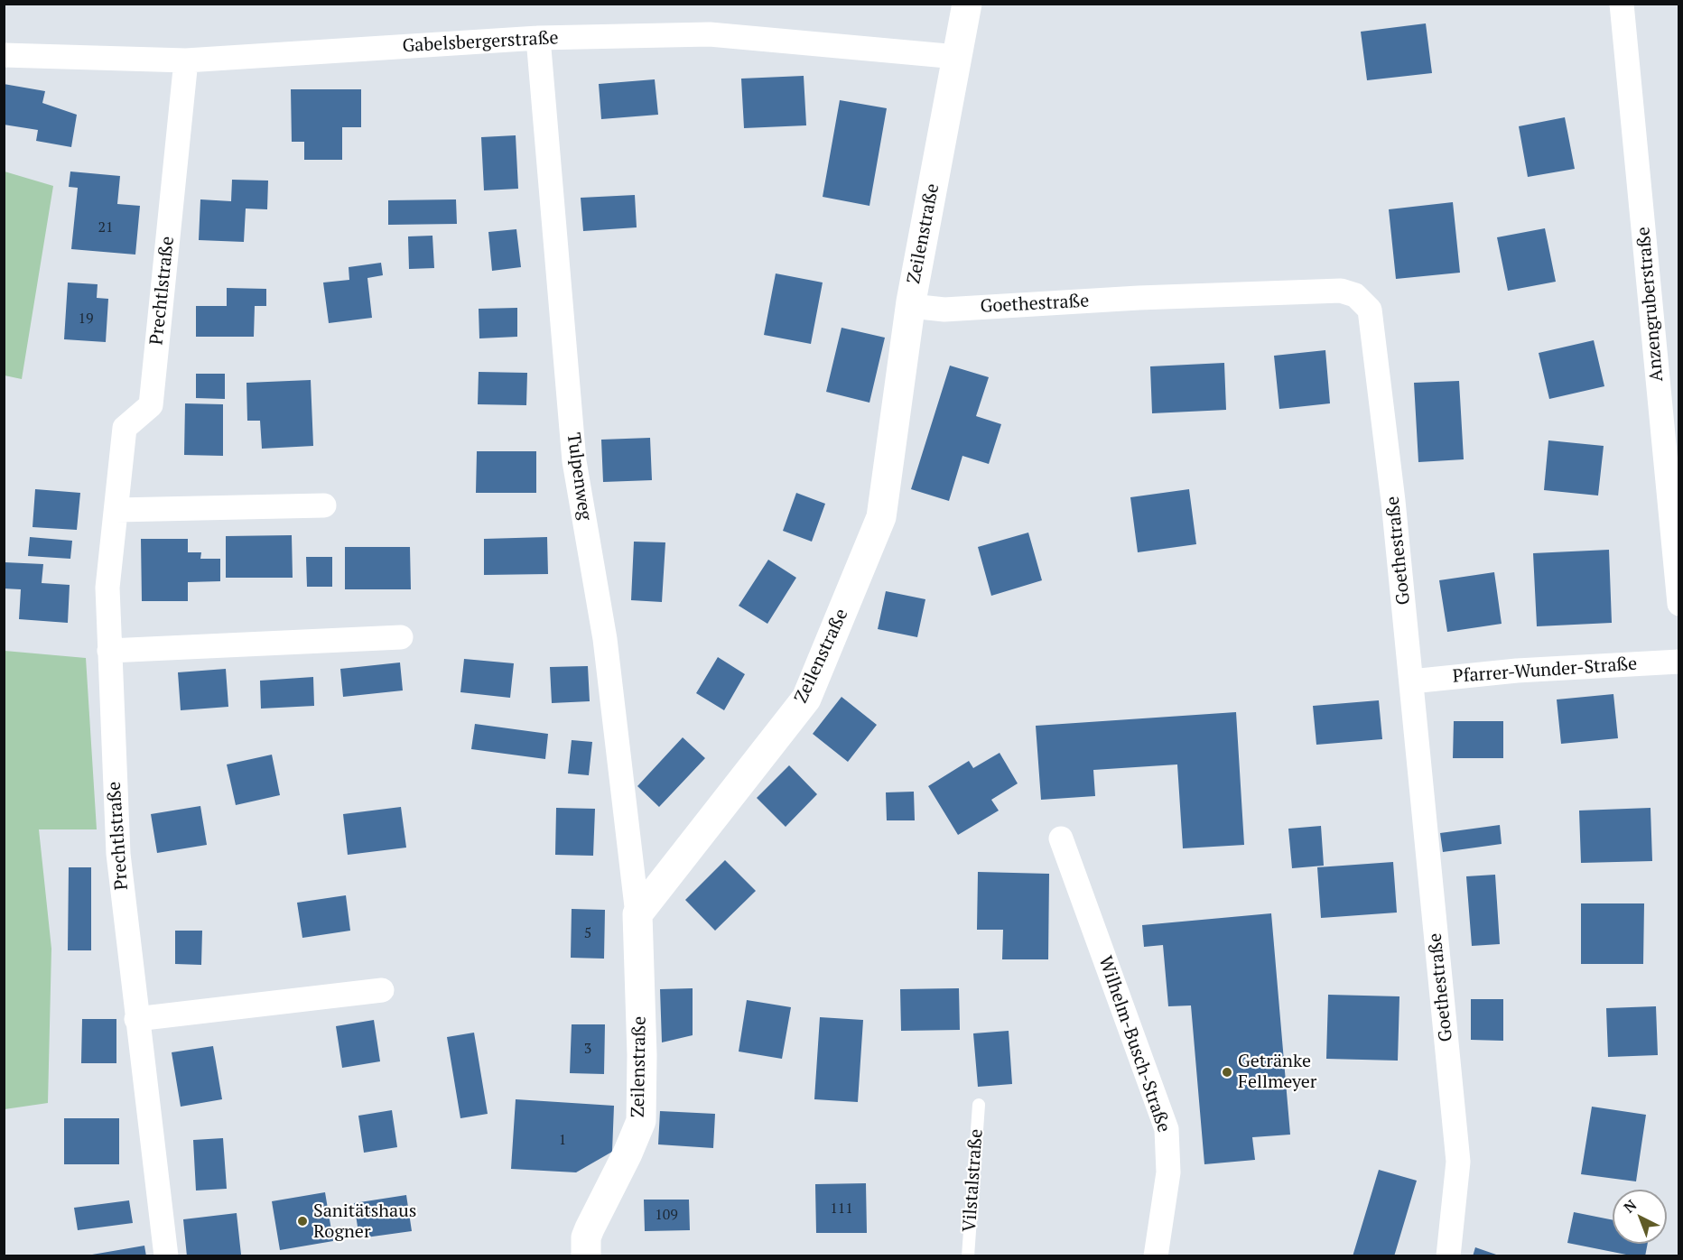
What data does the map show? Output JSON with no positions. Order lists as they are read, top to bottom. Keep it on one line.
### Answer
{"streets":{"street":["Gabelsbergerstraße","Zeilenstraße","Prechtlstraße","Goethestraße","Anzengruberstraße","Tulpenweg","Pfarrer-Wunder-Straße","Wilhelm-Busch-Straße"],"lane":["Vilstalstraße"]},"crossings":[["Gabelsbergerstraße","Zeilenstraße"],["Gabelsbergerstraße","Prechtlstraße"],["Gabelsbergerstraße","Tulpenweg"],["Zeilenstraße","Goethestraße"],["Zeilenstraße","Tulpenweg"],["Goethestraße","Pfarrer-Wunder-Straße"]],"places":["Getränke Fellmeyer","Sanitätshaus Rogner"],"house_numbers":["21","19","5","3","1","111","109"],"north":"top left"}
